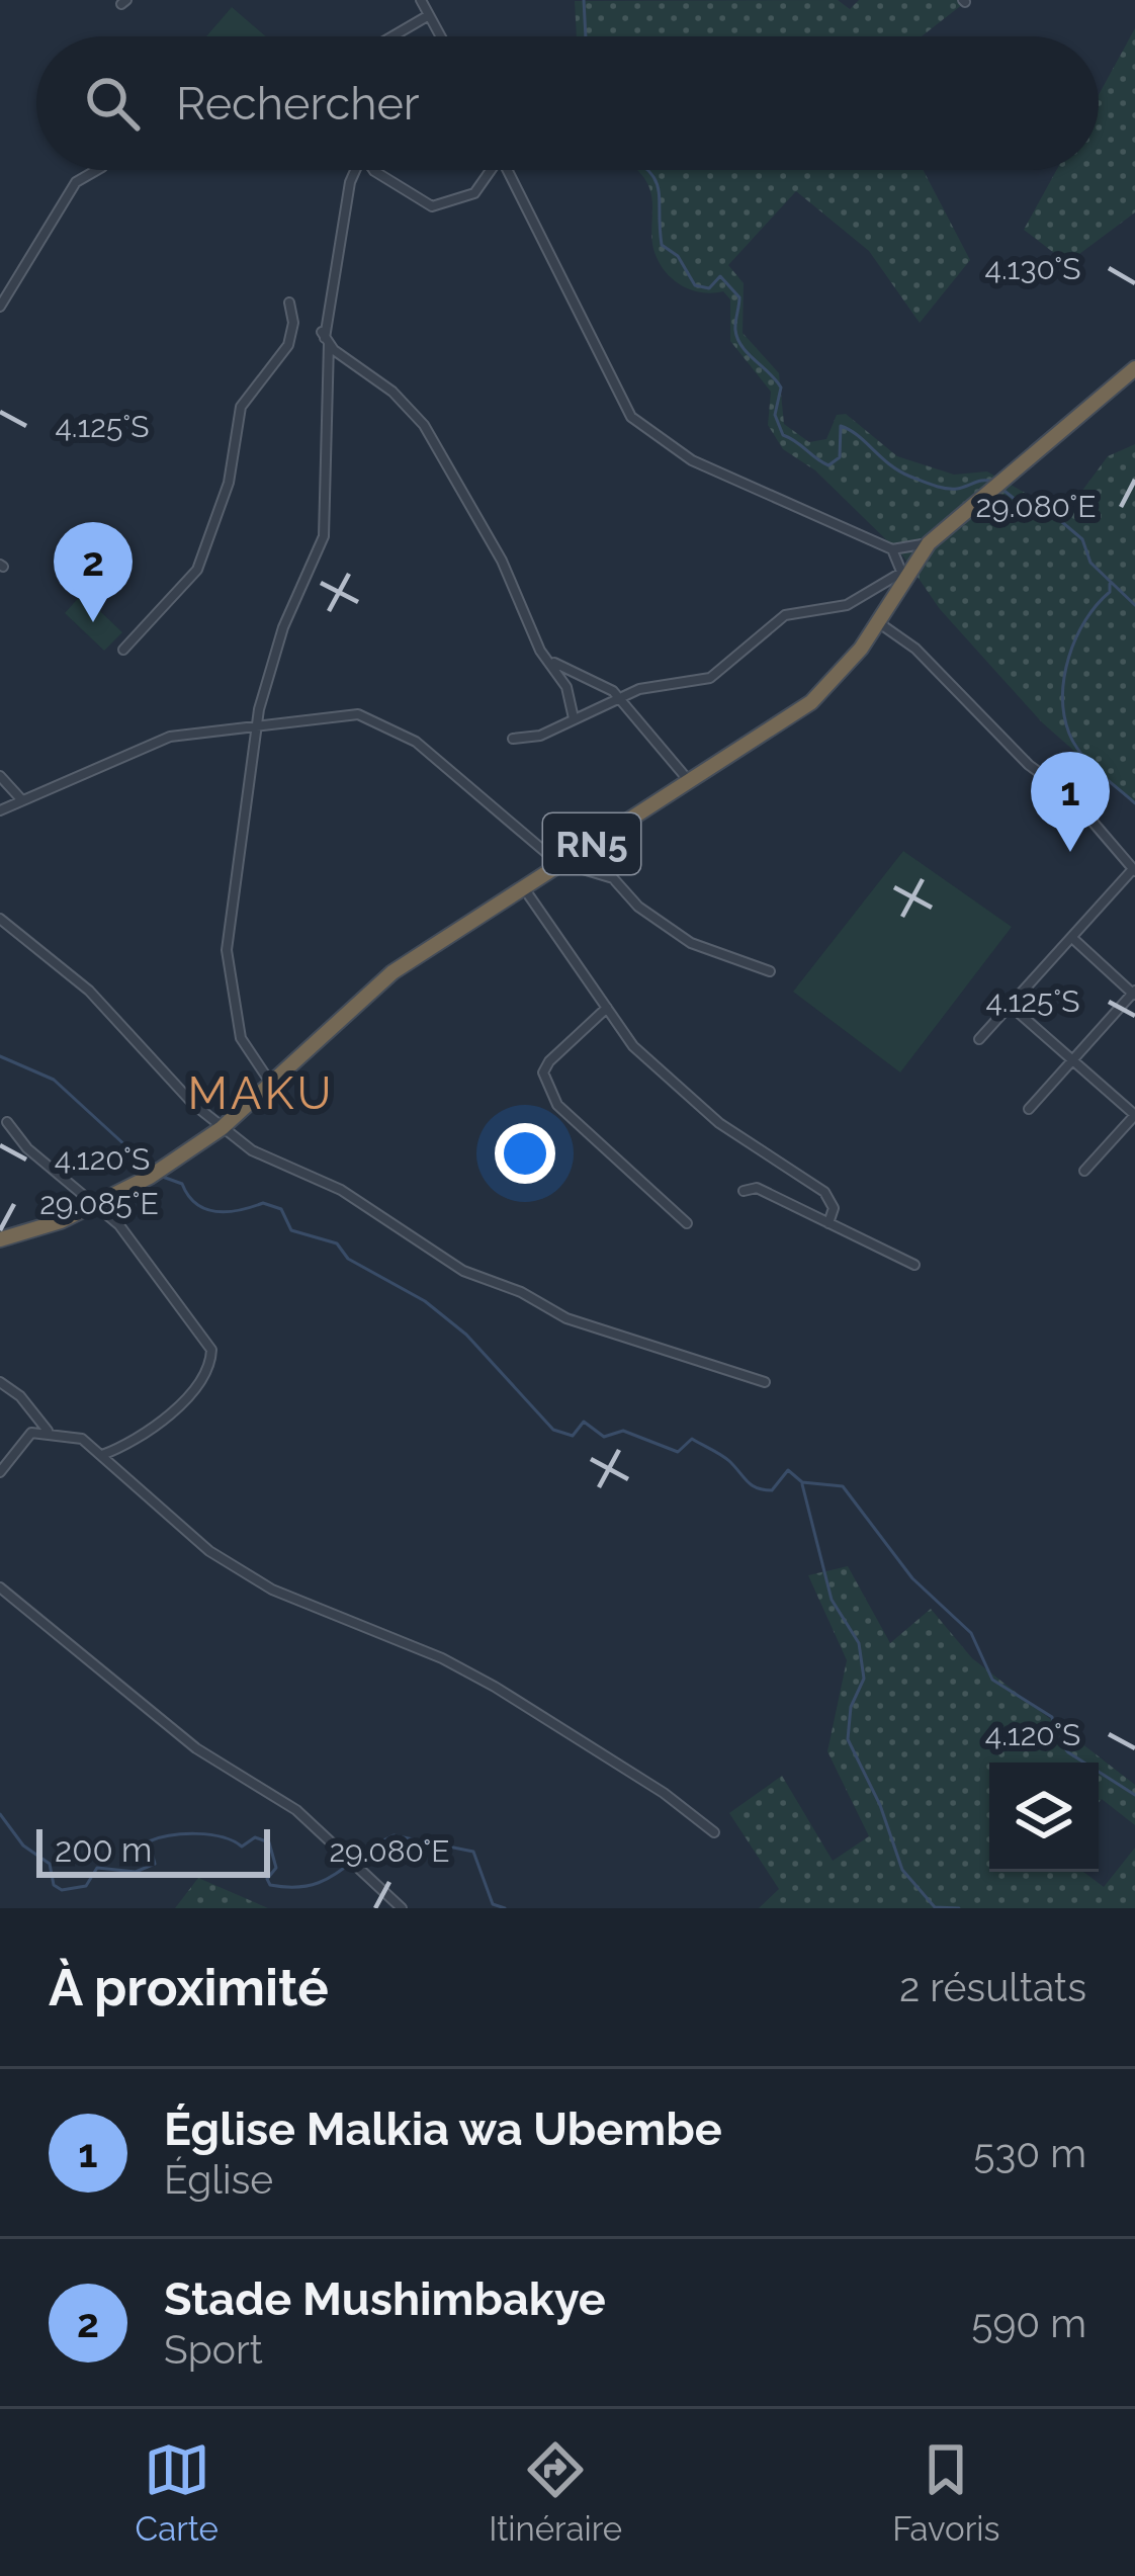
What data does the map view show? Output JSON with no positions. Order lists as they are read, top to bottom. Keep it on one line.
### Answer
{"streets":{"highway":["RN5"]},"districts":["MAKU"],"scale_bar":"200 m","page":{"search":"Rechercher","pins":["2","1"],"scale":"200 m","heading":["À proximité","2 résultats"],"list":[{"mark":"1","name":"Église Malkia wa Ubembe","note":"Église","value":"530 m"},{"mark":"2","name":"Stade Mushimbakye","note":"Sport","value":"590 m"}],"nav":["Carte","Itinéraire","Favoris"]},"coordinates":["4.130°S","4.125°S","29.080°E","4.120°S","29.085°E"]}
